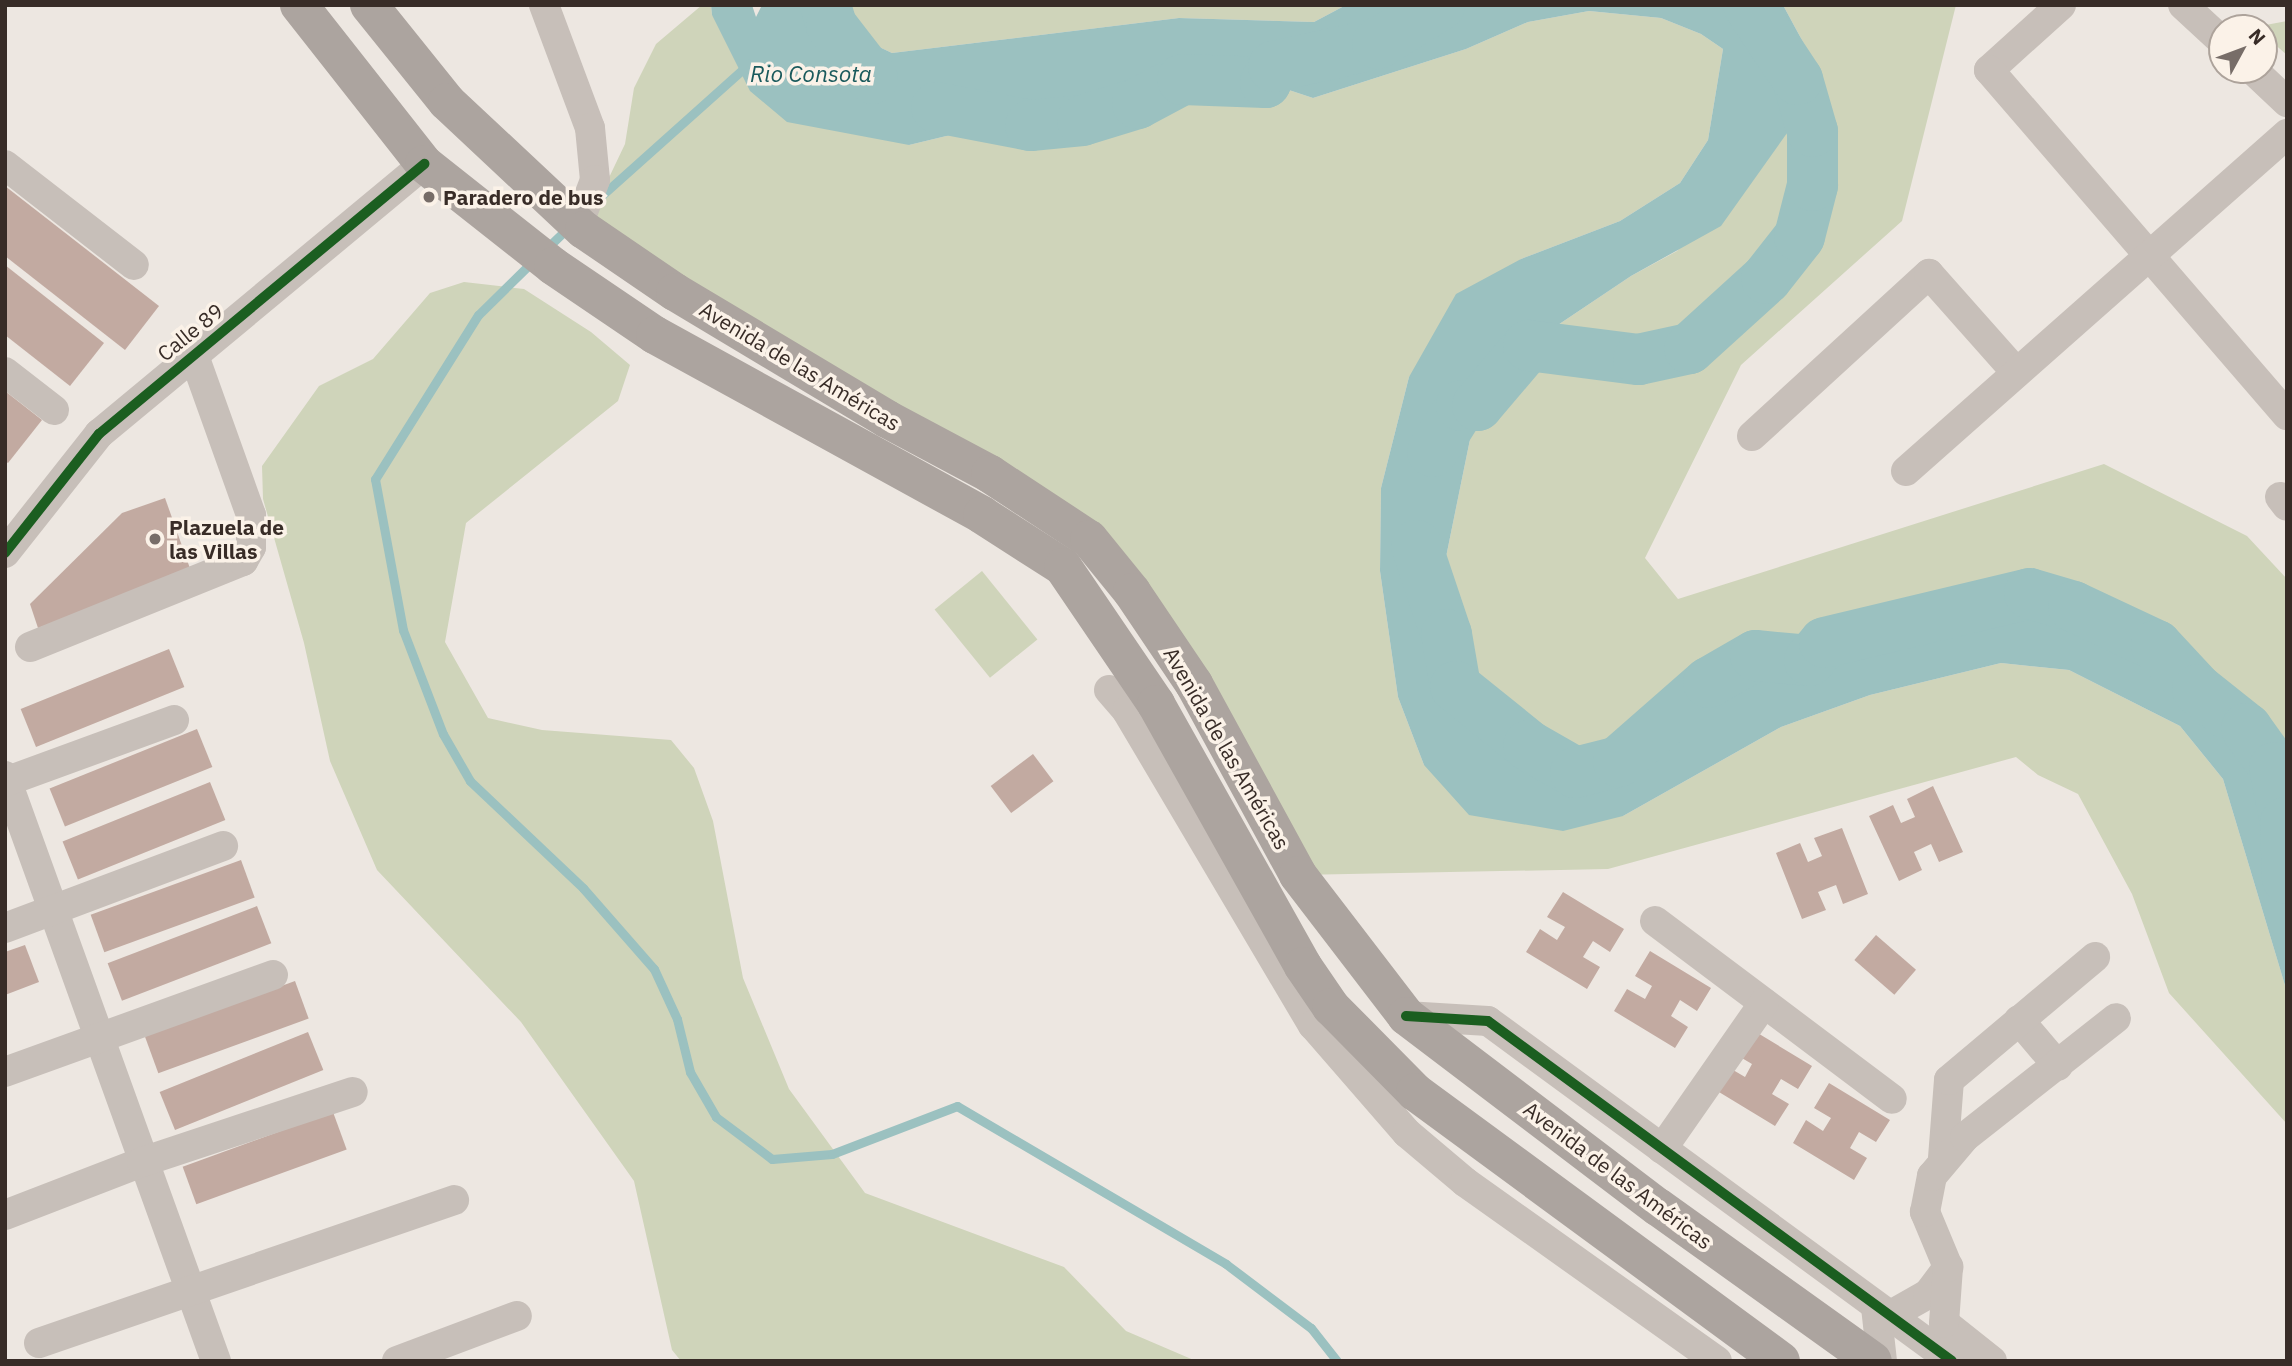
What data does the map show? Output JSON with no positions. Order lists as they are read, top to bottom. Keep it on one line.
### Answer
{"streets":{"main road":["Avenida de las Américas"],"street":["Calle 89"]},"crossings":[["Calle 89","Avenida de las Américas"]],"water":["Rio Consota"],"places":["Paradero de bus","Plazuela de las Villas"],"north":"top right"}
